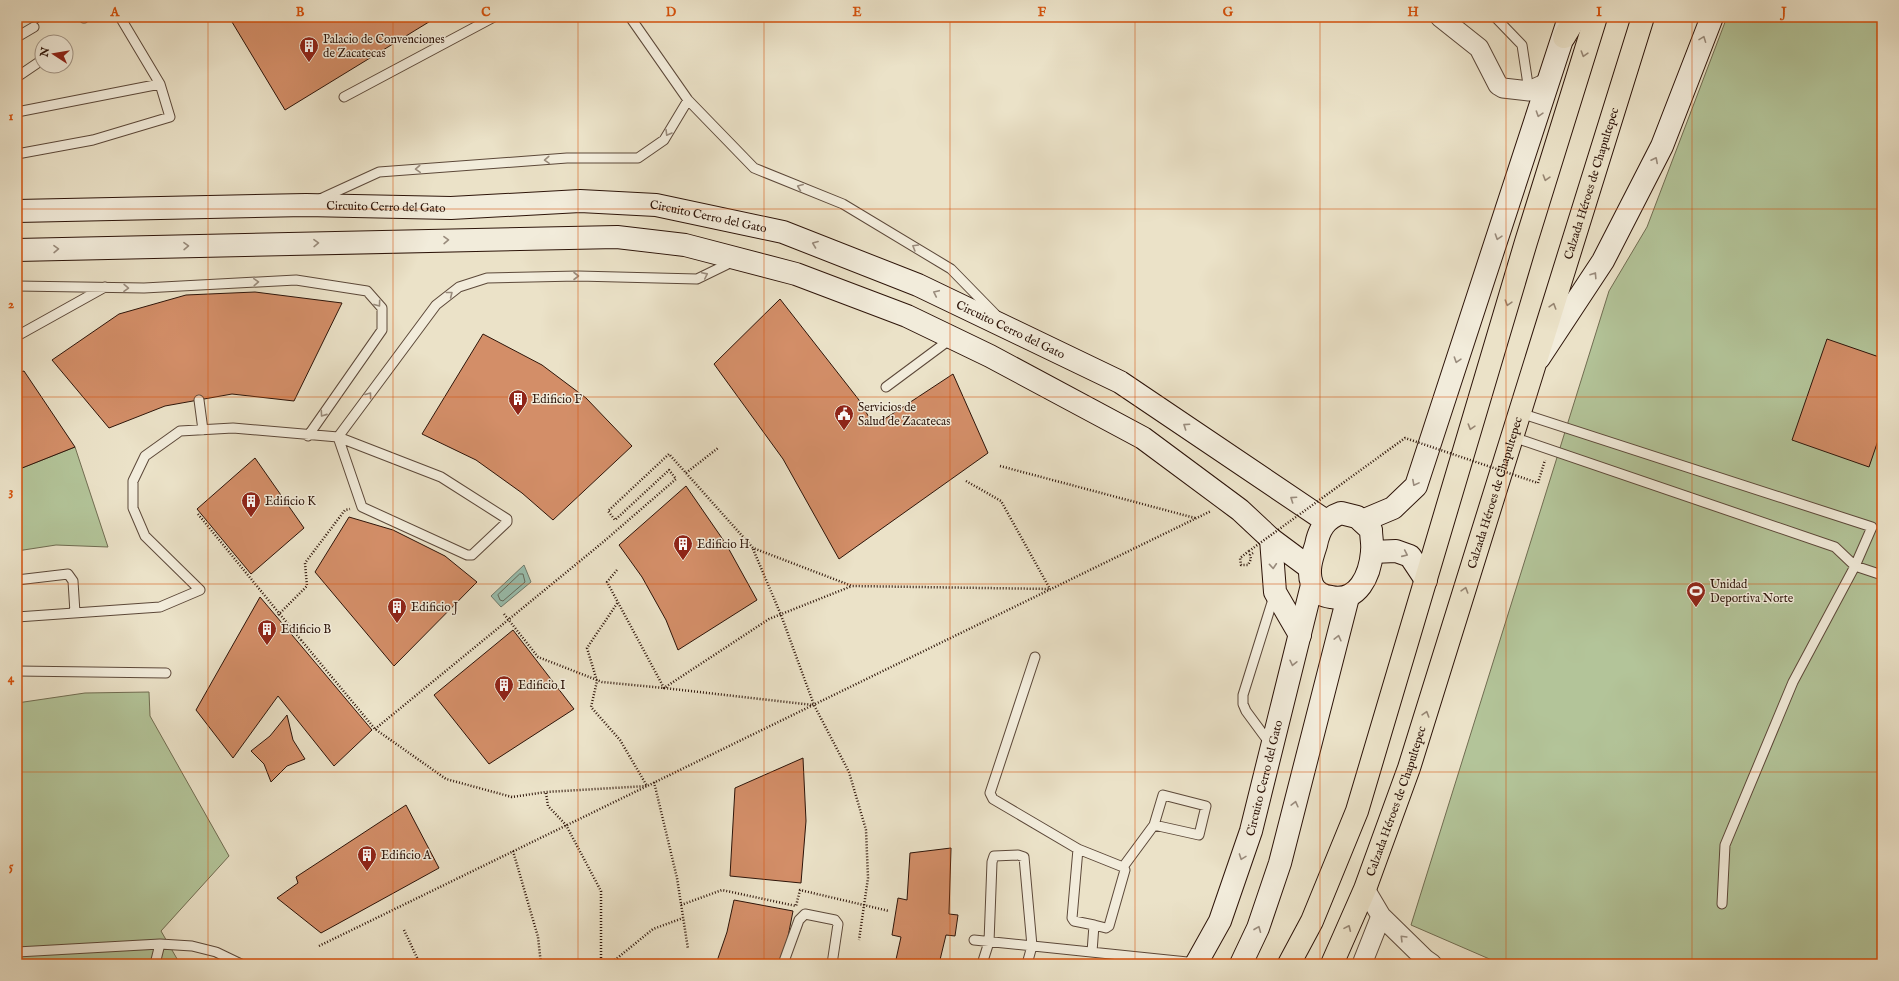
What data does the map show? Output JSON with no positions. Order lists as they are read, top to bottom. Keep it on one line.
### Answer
{"streets":{"main road":["Calzada Héroes de Chapultepec"],"street":["Circuito Cerro del Gato"]},"places":{"building":["Palacio de Convenciones de Zacatecas","Edificio F","Edificio K","Edificio H","Edificio J","Edificio B","Edificio I","Edificio A"],"public building":["Servicios de Salud de Zacatecas"],"sports":["Unidad Deportiva Norte"]},"north":"left","grid":{"columns":["A","B","C","D","E","F","G","H","I","J"],"rows":["1","2","3","4","5"]}}
